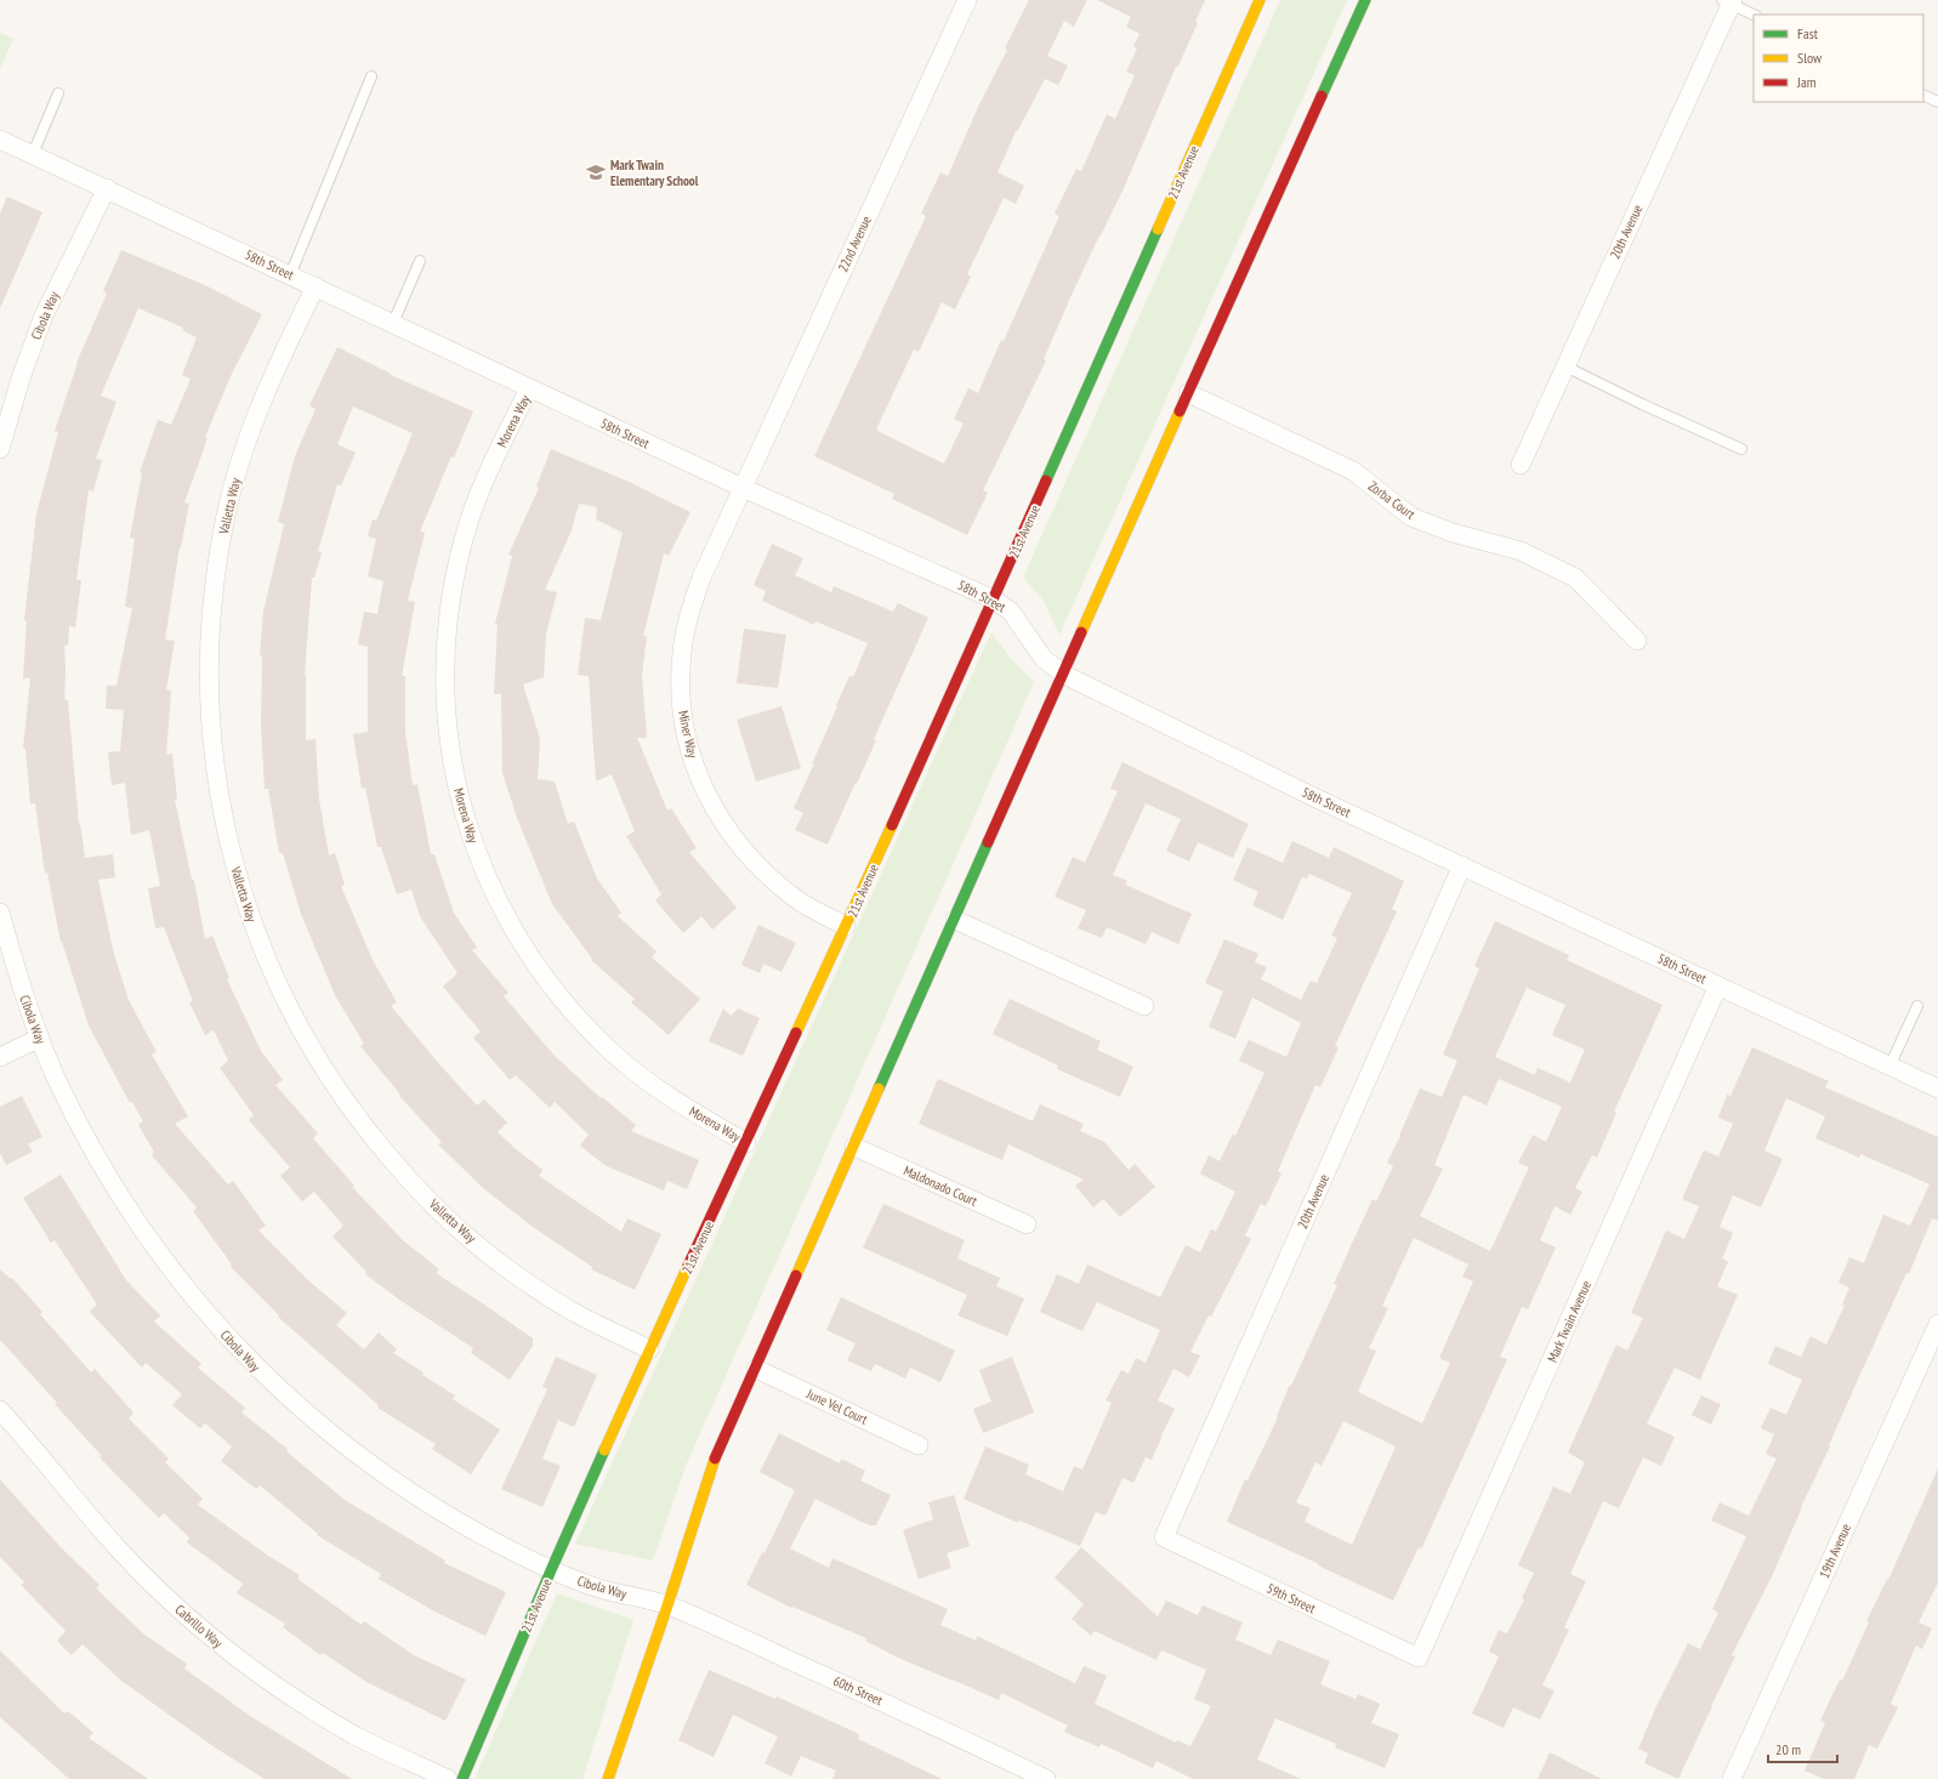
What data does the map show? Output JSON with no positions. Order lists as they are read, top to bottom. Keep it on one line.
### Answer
{"streets":{"street":["21st Avenue","20th Avenue","22nd Avenue","58th Street","Cibola Way","Morena Way","Zorba Court","Valletta Way","Miner Way","Maldonado Court","Mark Twain Avenue","June Vel Court","19th Avenue","59th Street","Cabrillo Way","60th Street"]},"crossings":[["21st Avenue","58th Street"],["21st Avenue","Cibola Way"],["21st Avenue","Morena Way"],["21st Avenue","Valletta Way"],["21st Avenue","Miner Way"],["20th Avenue","58th Street"],["20th Avenue","59th Street"],["22nd Avenue","58th Street"],["22nd Avenue","Miner Way"],["58th Street","Cibola Way"],["58th Street","Morena Way"],["58th Street","Valletta Way"],["58th Street","Miner Way"],["58th Street","Mark Twain Avenue"],["Cibola Way","60th Street"],["Mark Twain Avenue","59th Street"]],"places":{"school or university":["Mark Twain Elementary School"]},"legend":["Fast","Slow","Jam"],"scale_bar":"20 m"}
